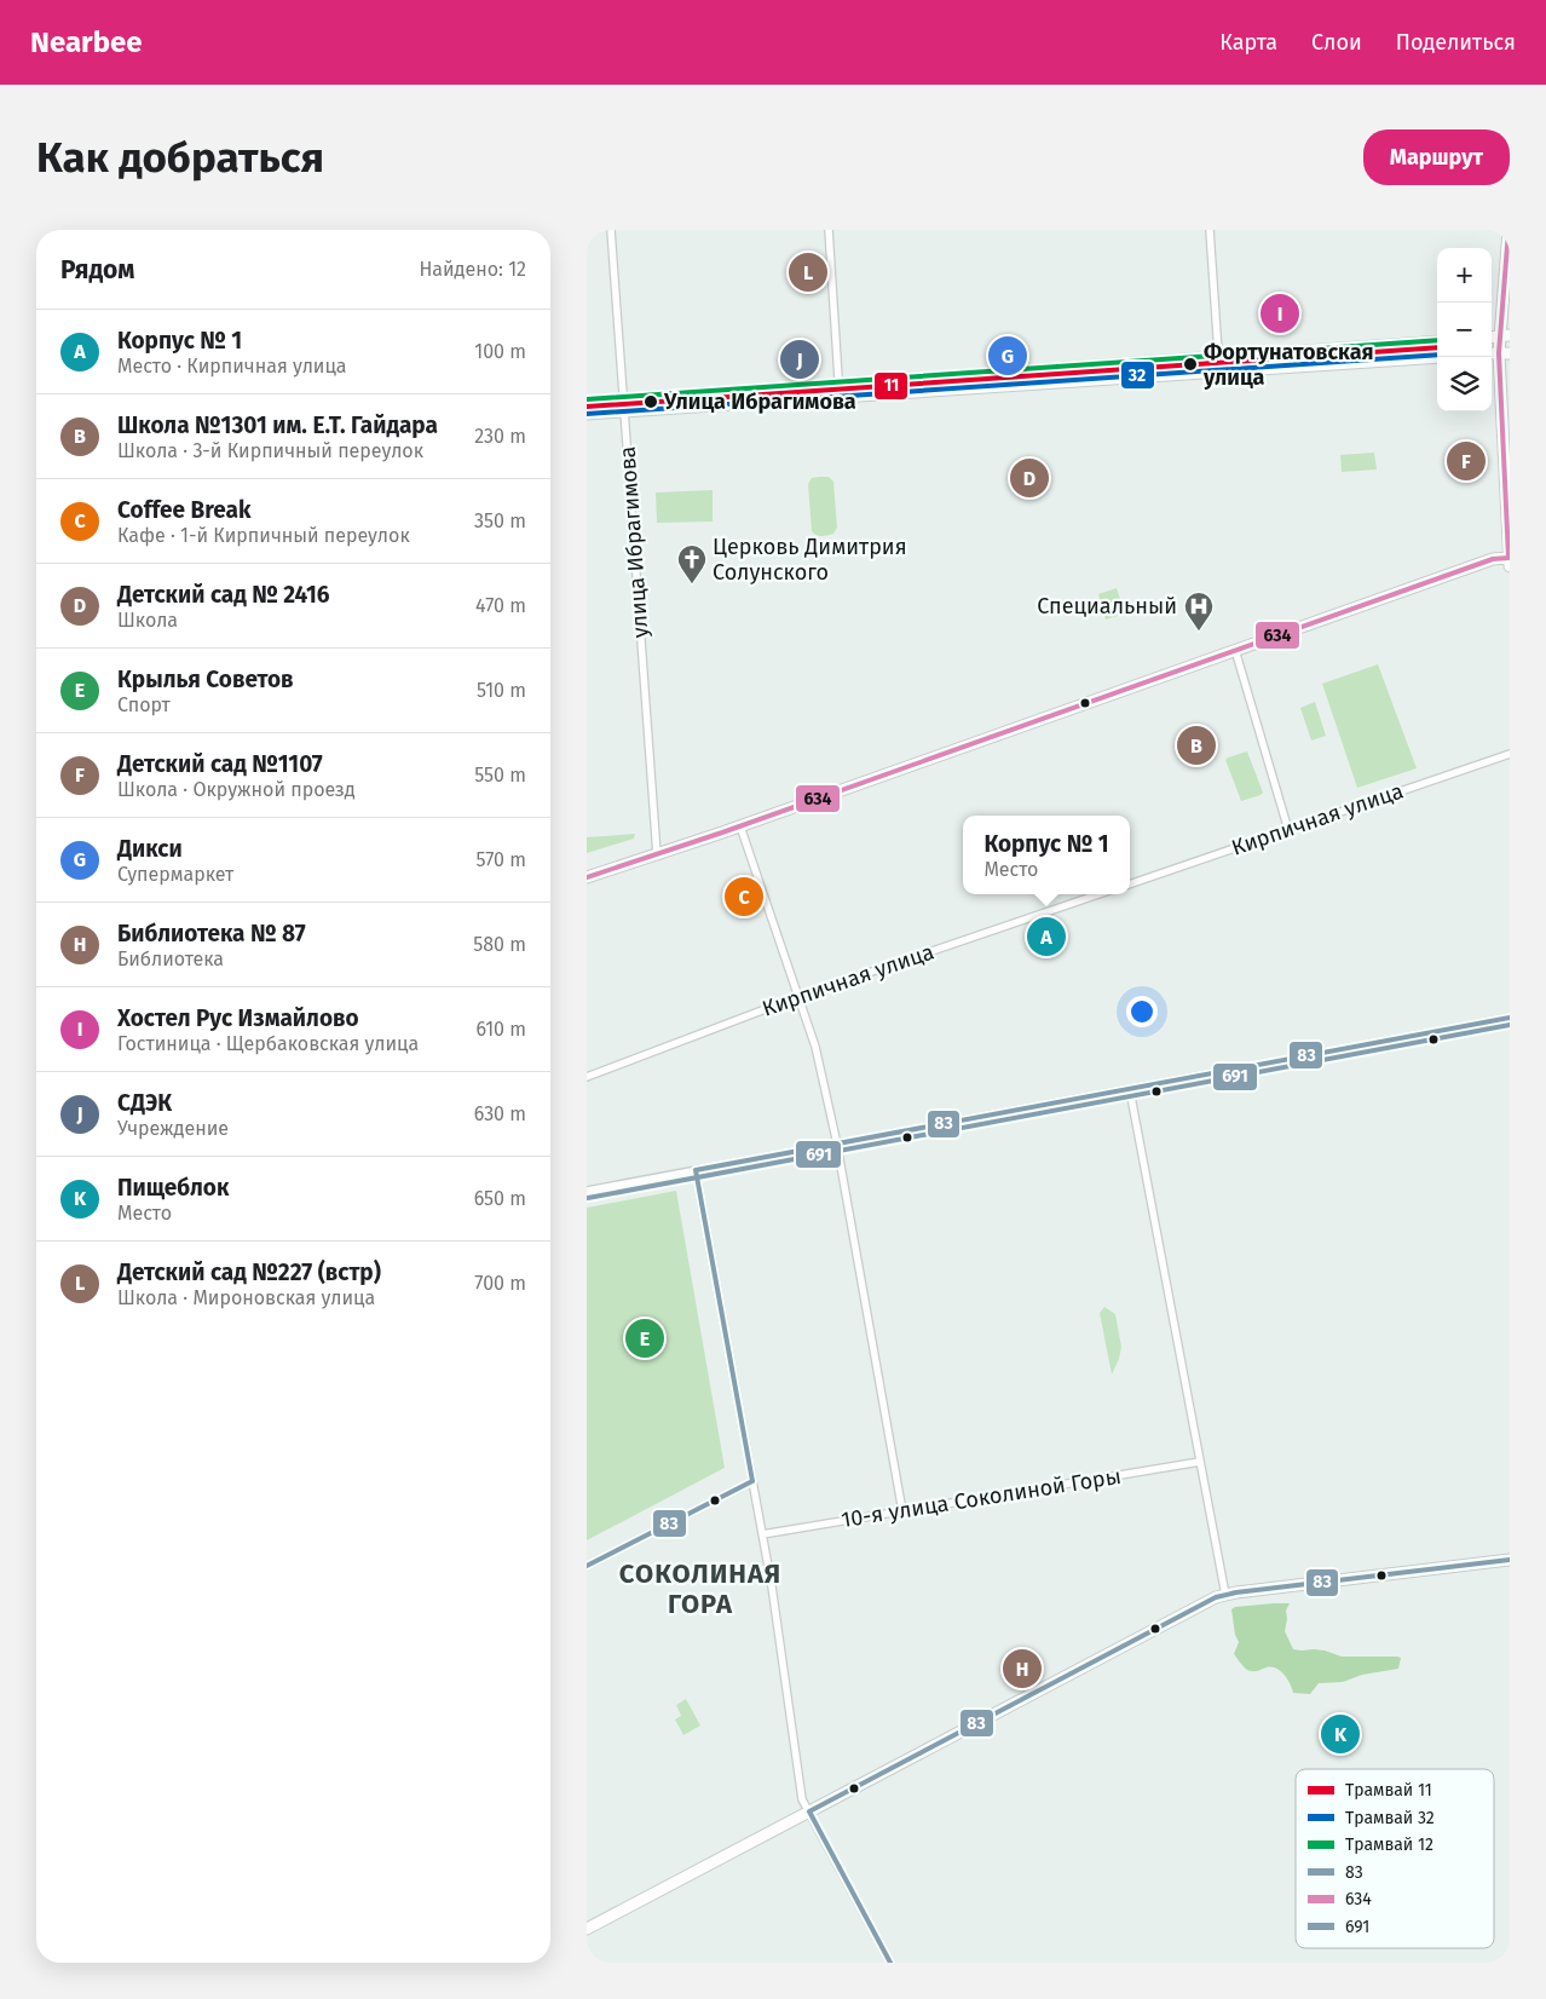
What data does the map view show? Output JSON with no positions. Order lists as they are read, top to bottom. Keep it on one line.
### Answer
{"streets":{"street":["улица Ибрагимова","Кирпичная улица","10-я улица Соколиной Горы"]},"districts":["СОКОЛИНАЯ ГОРА"],"places":{"other":["Фортунатовская улица","Улица Ибрагимова"],"church":["Церковь Димитрия Солунского"],"hospital":["Специальный"]},"lines":["transit line 634","tram line 12","tram line 11","tram line 32","transit line 83","transit line 691"],"legend":["Трамвай 11","Трамвай 32","Трамвай 12","83","634","691"],"page":{"header":"Nearbee","nav":["Карта","Слои","Поделиться"],"buttons":"Маршрут","title":"Как добраться","heading":["Рядом","Найдено: 12"],"map_buttons":["+","−"],"pins":["L","I","G","J","F","D","B","C","A","E","H","K"],"list":[{"mark":"A","name":"Корпус № 1","note":"Место · Кирпичная улица","value":"100 m"},{"mark":"B","name":"Школа №1301 им. Е.Т. Гайдара","note":"Школа · 3-й Кирпичный переулок","value":"230 m"},{"mark":"C","name":"Coffee Break","note":"Кафе · 1-й Кирпичный переулок","value":"350 m"},{"mark":"D","name":"Детский сад № 2416","note":"Школа","value":"470 m"},{"mark":"E","name":"Крылья Советов","note":"Спорт","value":"510 m"},{"mark":"F","name":"Детский сад №1107","note":"Школа · Окружной проезд","value":"550 m"},{"mark":"G","name":"Дикси","note":"Супермаркет","value":"570 m"},{"mark":"H","name":"Библиотека № 87","note":"Библиотека","value":"580 m"},{"mark":"I","name":"Хостел Рус Измайлово","note":"Гостиница · Щербаковская улица","value":"610 m"},{"mark":"J","name":"СДЭК","note":"Учреждение","value":"630 m"},{"mark":"K","name":"Пищеблок","note":"Место","value":"650 m"},{"mark":"L","name":"Детский сад №227 (встр)","note":"Школа · Мироновская улица","value":"700 m"}],"popup":["Корпус № 1","Место"]}}
